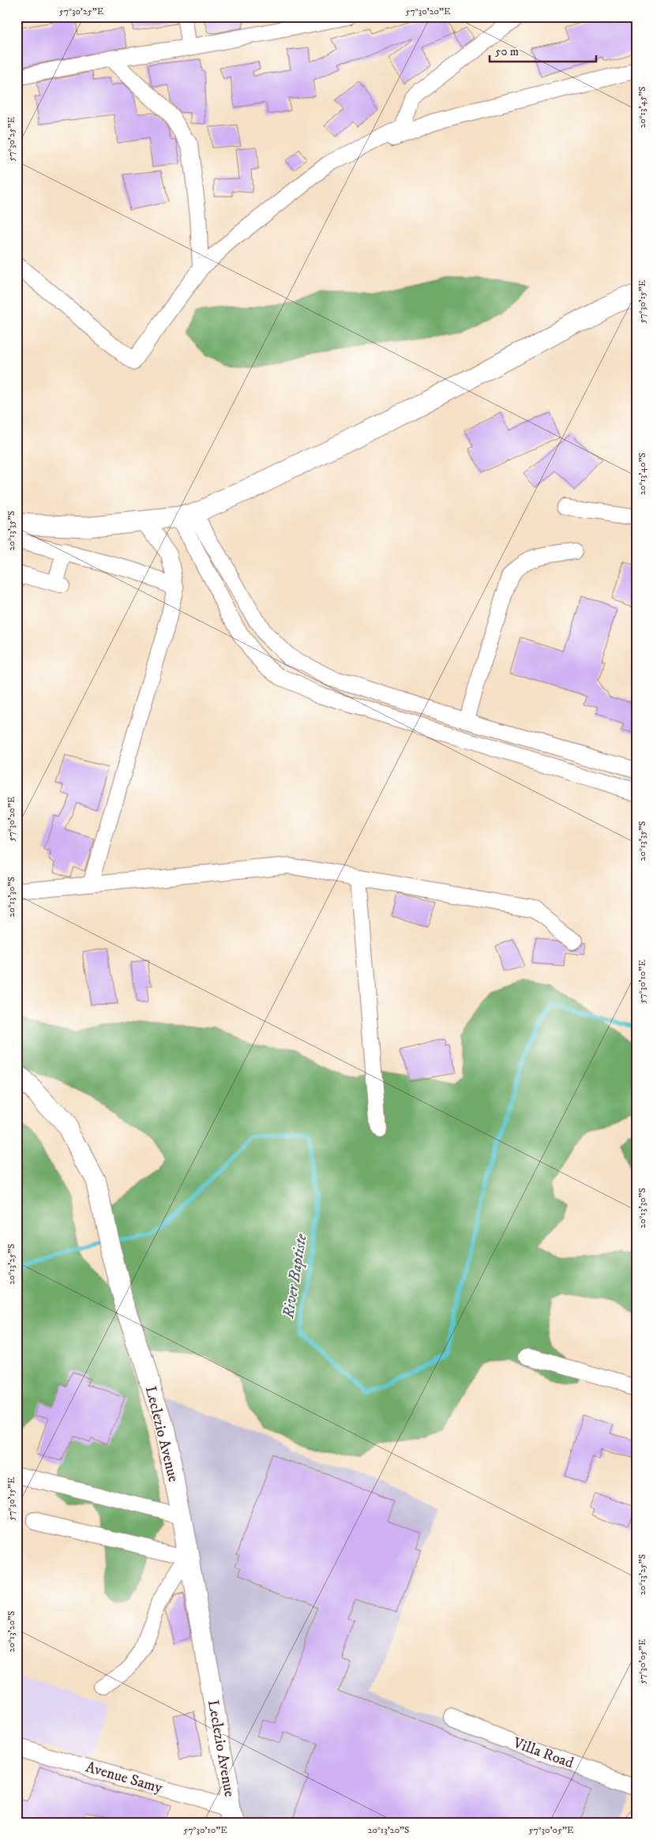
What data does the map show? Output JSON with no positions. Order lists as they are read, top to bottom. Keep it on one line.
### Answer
{"streets":{"main road":["Leclezio Avenue"],"street":["Villa Road","Avenue Samy"]},"crossings":[["Leclezio Avenue","Avenue Samy"]],"water":["River Baptiste"],"scale_bar":"50 m","coordinates":["57°30'25\"E","57°30'20\"E","20°13'45\"S","57°30'15\"E","20°13'40\"S","20°13'35\"S","20°13'30\"S","57°30'10\"E","20°13'25\"S","20°13'20\"S","57°30'05\"E"]}
